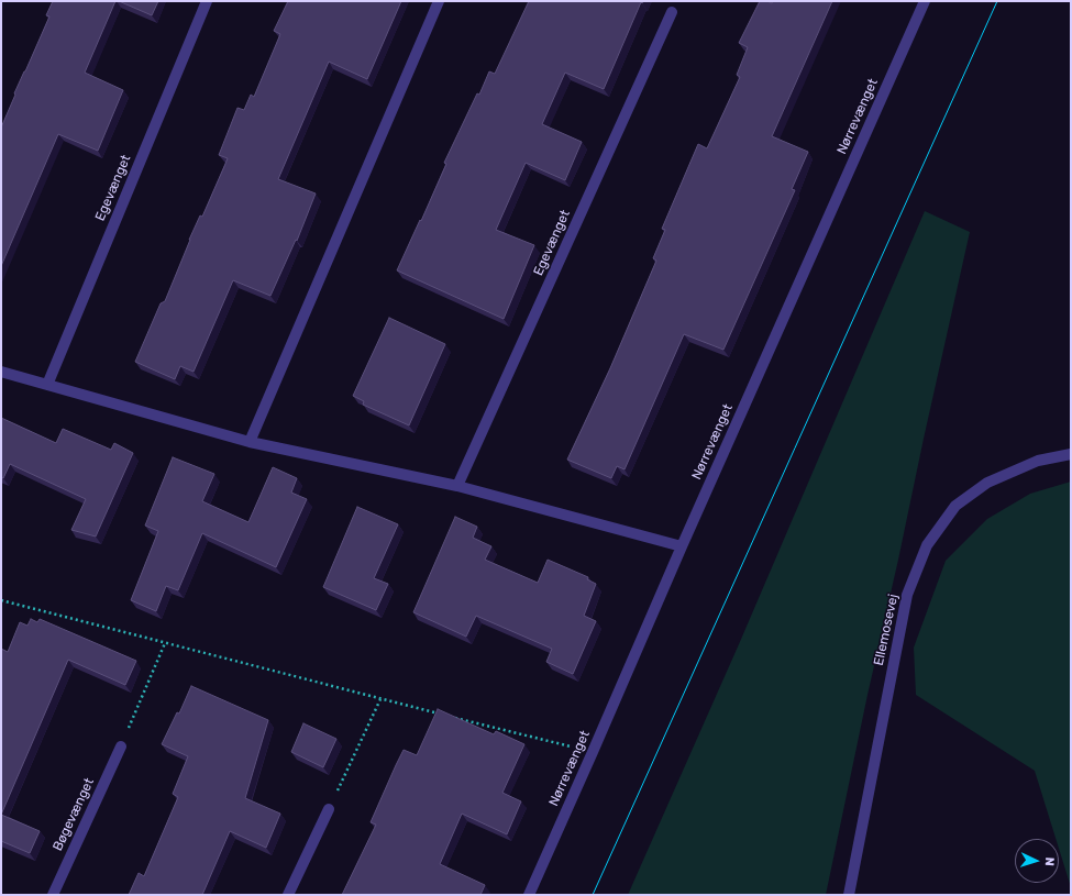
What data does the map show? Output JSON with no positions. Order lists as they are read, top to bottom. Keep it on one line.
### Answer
{"streets":{"street":["Nørrevænget","Egevænget","Ellemosevej","Bøgevænget"]},"north":"right"}
